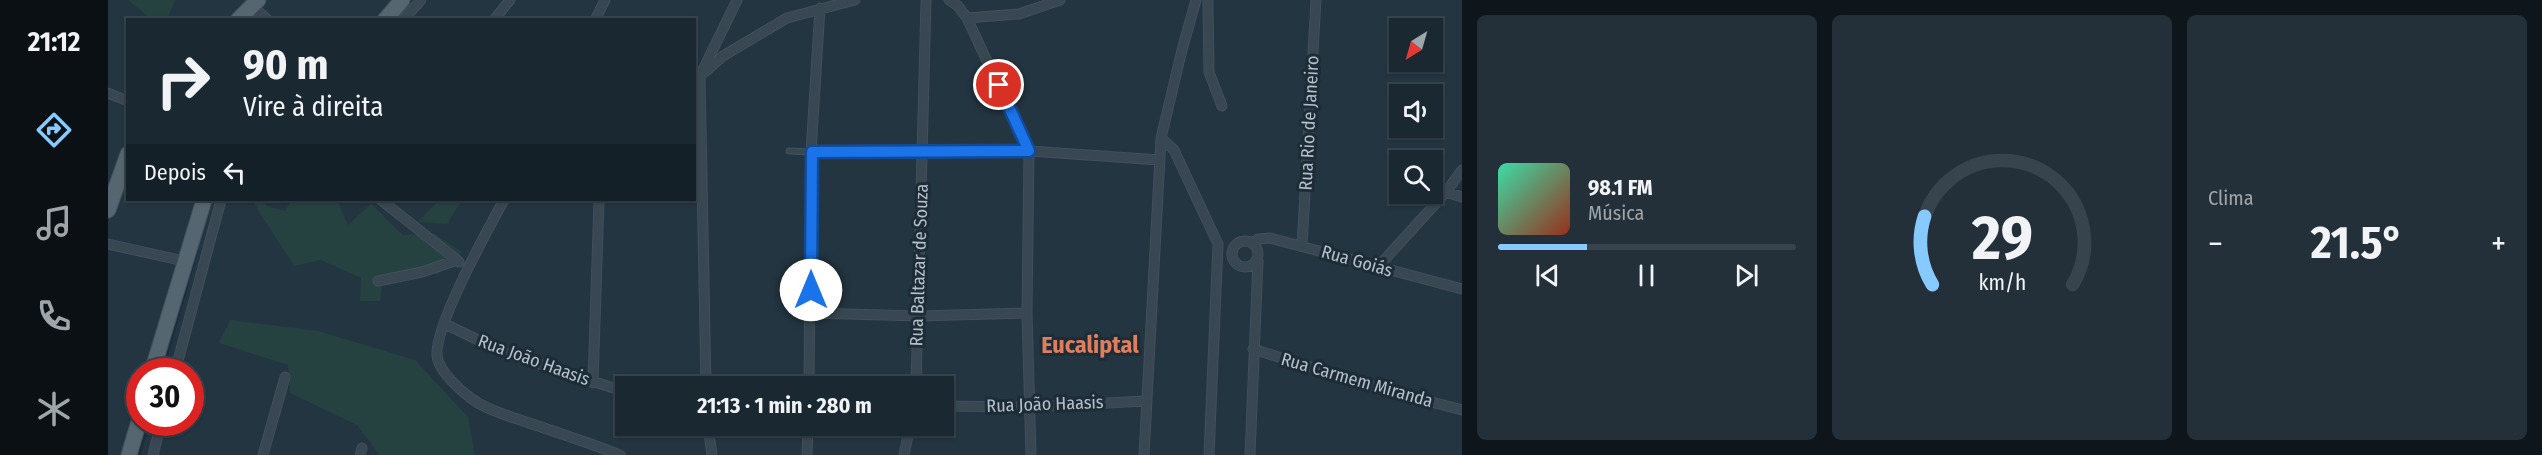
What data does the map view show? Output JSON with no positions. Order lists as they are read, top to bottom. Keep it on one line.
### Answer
{"streets":{"street":["Rua Rio de Janeiro","Rua Goiás","Rua Baltazar de Souza","Rua João Haasis","Rua Carmem Miranda"]},"crossings":[["Rua Rio de Janeiro","Rua Goiás"]],"districts":["Eucaliptal"],"north":"bottom left","page":{"tabs":"21:12","tile":"Clima","turn":["90 m","Vire à direita"],"then":"Depois","song":["98.1 FM","Música"],"heat":["−","21.5°","+"],"limit":"30","trip":"21:13 · 1 min · 280 m","gauge":["29","km/h"]}}
